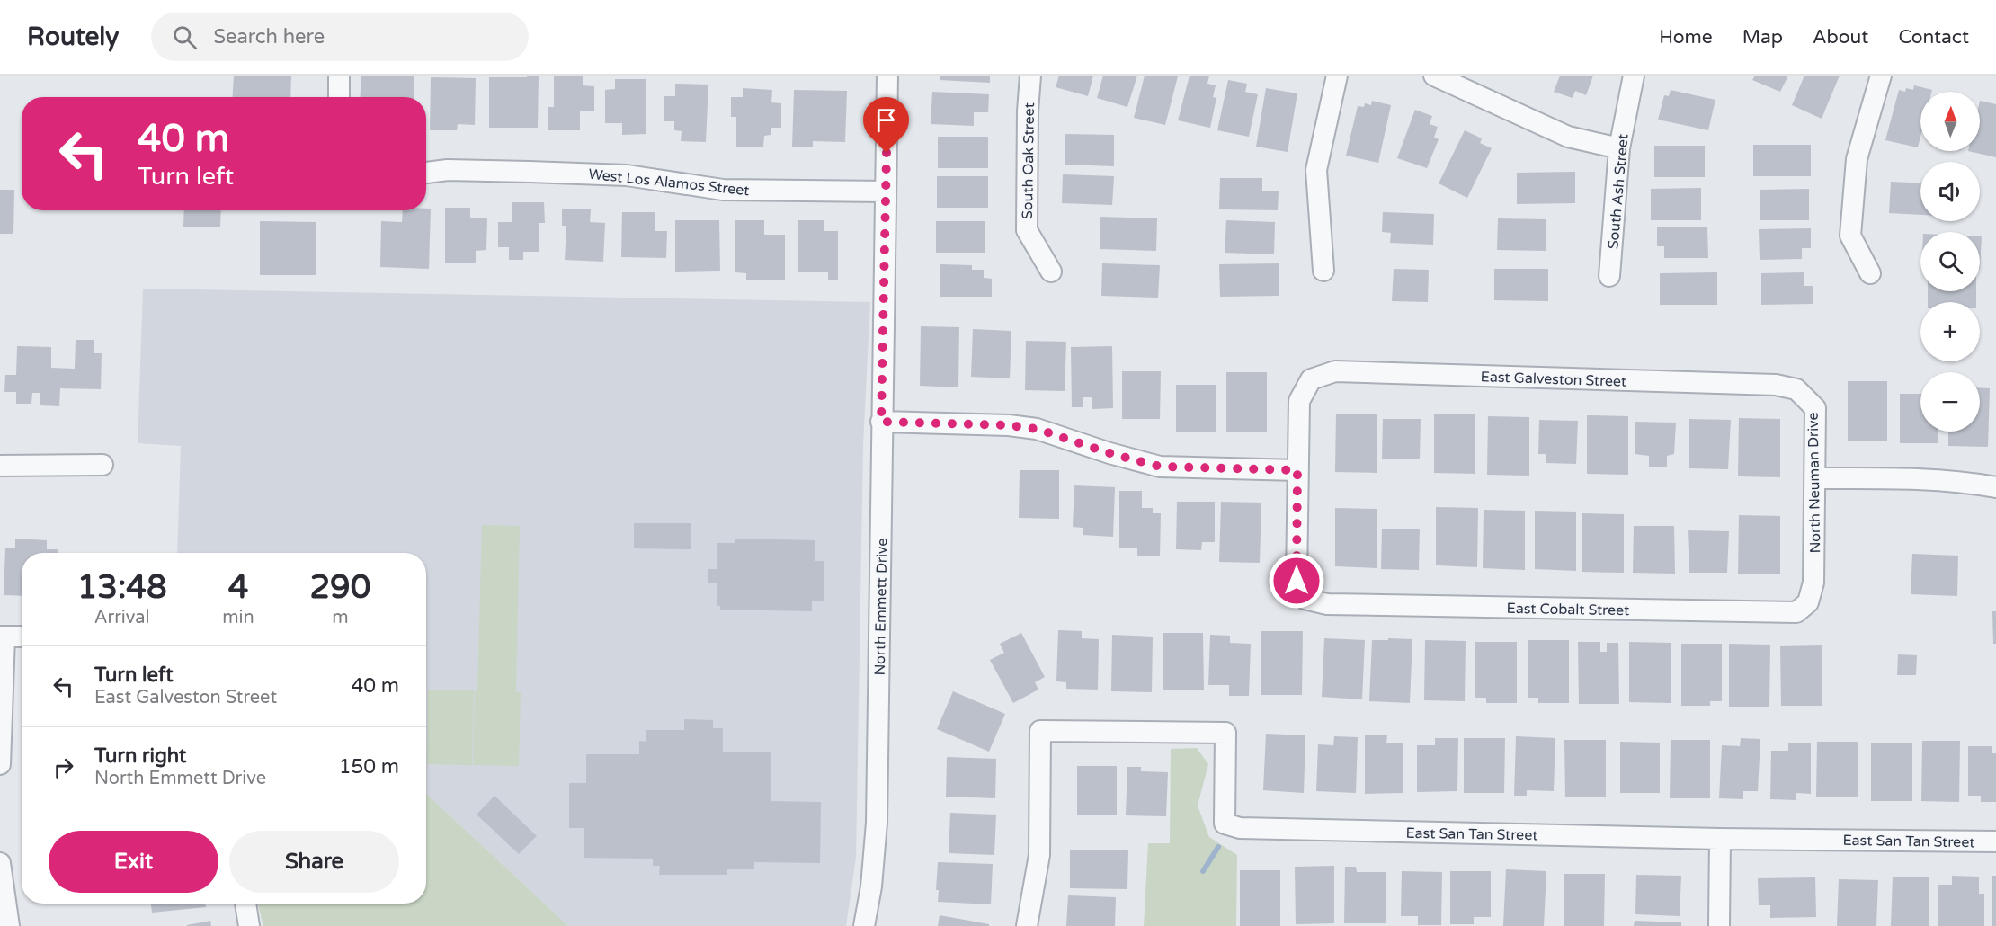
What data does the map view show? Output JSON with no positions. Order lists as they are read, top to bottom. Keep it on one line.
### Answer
{"streets":{"street":["South Oak Street","West Los Alamos Street","South Ash Street","East Galveston Street","North Neuman Drive","North Emmett Drive","East Cobalt Street","East San Tan Street"]},"crossings":[["West Los Alamos Street","North Emmett Drive"],["East Galveston Street","North Neuman Drive"],["East Galveston Street","East Cobalt Street"],["North Neuman Drive","East Cobalt Street"]],"north":"top","page":{"header":"Routely","search":"Search here","nav":["Home","Map","About","Contact"],"map_buttons":["+","−"],"turn":["40 m","Turn left"],"eta":["13:48","Arrival","4","min","290","m"],"list":[{"name":"Turn left","note":"East Galveston Street","value":"40 m"},{"name":"Turn right","note":"North Emmett Drive","value":"150 m"}],"buttons":["Exit","Share"]}}
